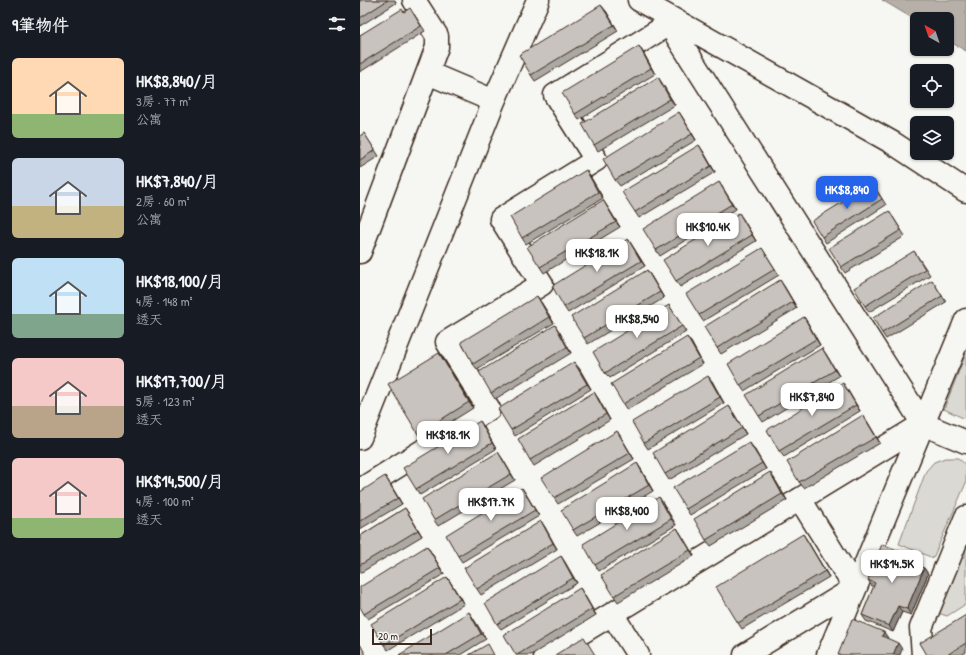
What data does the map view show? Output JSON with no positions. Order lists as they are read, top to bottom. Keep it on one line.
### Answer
{"scale_bar":"20 m","north":"top left","page":{"heading":"9筆物件","list":[{"name":"HK$8,840/月","note":"3房 · 77 m² · 公寓"},{"name":"HK$7,840/月","note":"2房 · 60 m² · 公寓"},{"name":"HK$18,100/月","note":"4房 · 148 m² · 透天"},{"name":"HK$17,700/月","note":"5房 · 123 m² · 透天"},{"name":"HK$14,500/月","note":"4房 · 100 m² · 透天"}],"price":["HK$8,840","HK$10.4K","HK$18.1K","HK$8,540","HK$7,840","HK$18.1K","HK$17.7K","HK$8,400","HK$14.5K"],"scale":"20 m"}}
